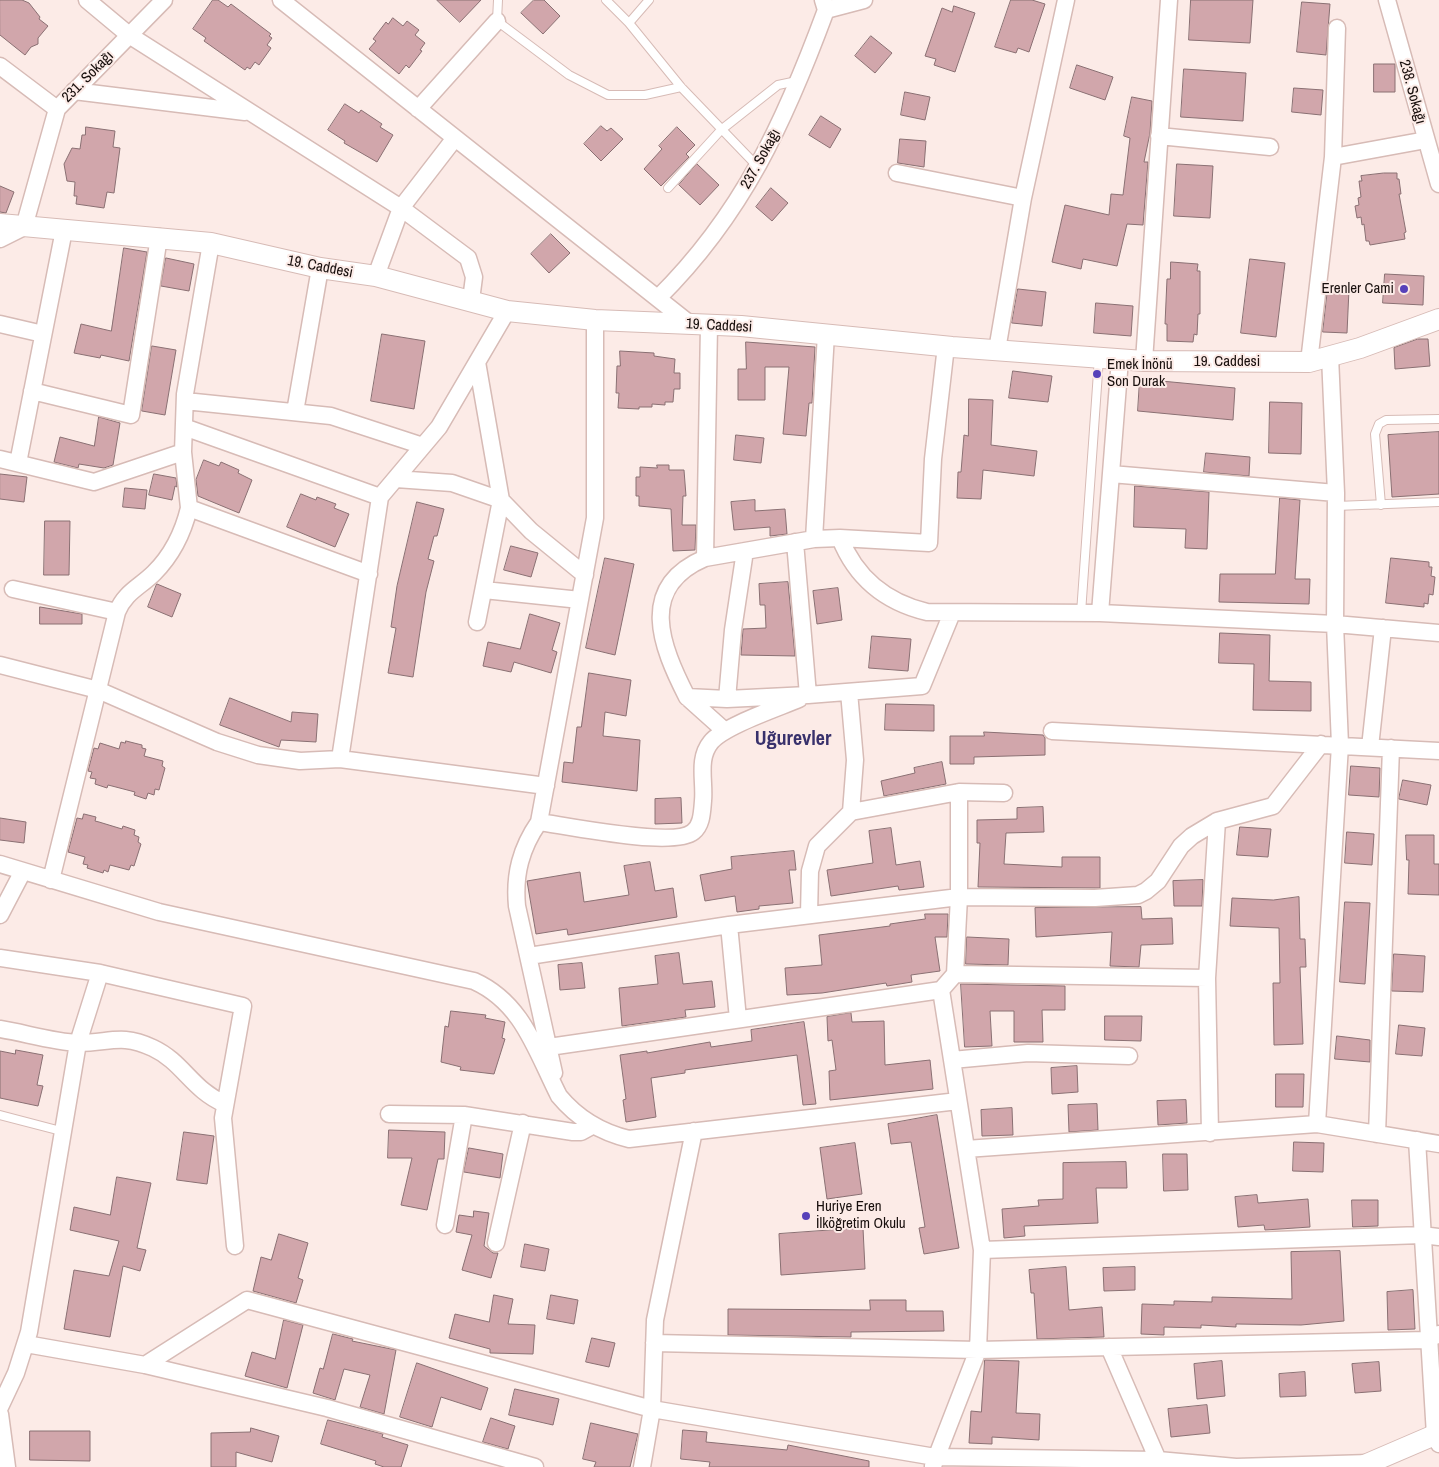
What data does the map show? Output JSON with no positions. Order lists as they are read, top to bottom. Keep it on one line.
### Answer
{"streets":{"street":["231. Sokağı","238. Sokağı","237. Sokağı","19. Caddesi"]},"crossings":[["231. Sokağı","19. Caddesi"]],"districts":["Uğurevler"],"places":["Erenler Cami","Emek İnönü Son Durak","Huriye Eren İlköğretim Okulu"]}
